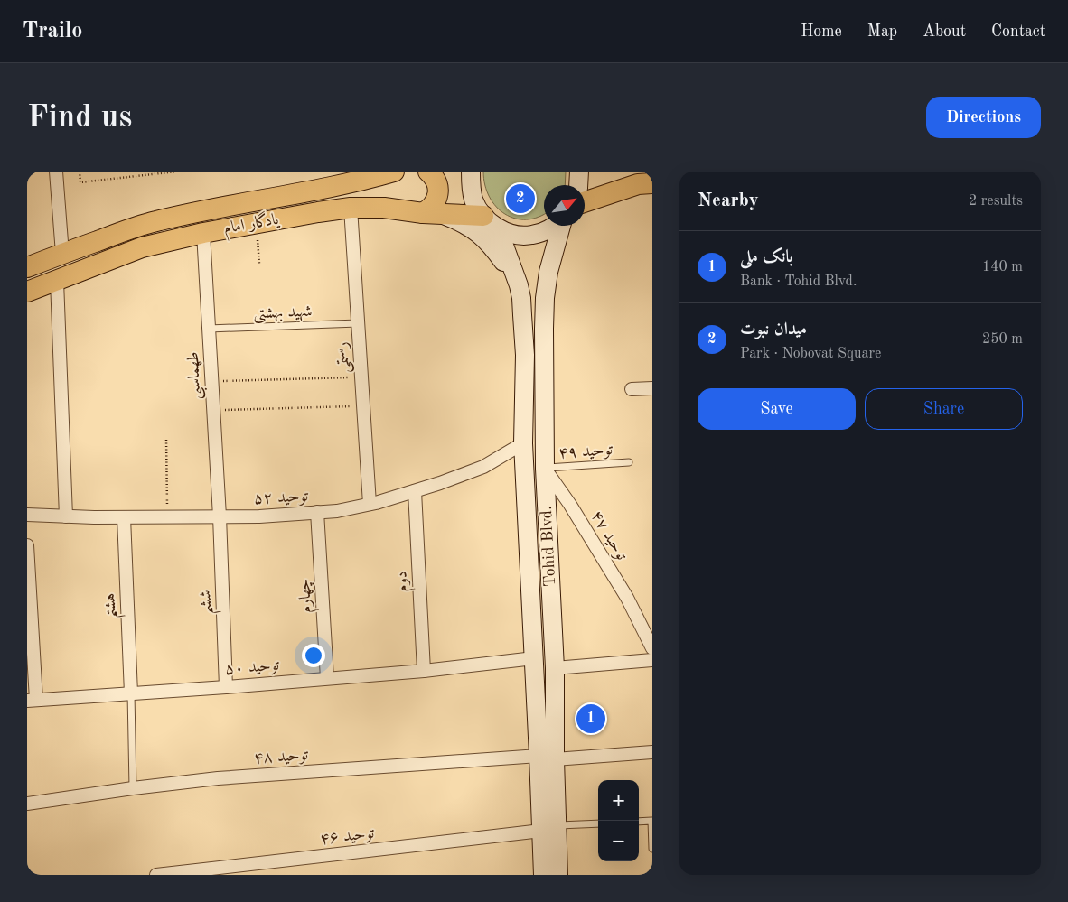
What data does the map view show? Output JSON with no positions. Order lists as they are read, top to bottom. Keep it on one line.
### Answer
{"streets":{"main road":["یادگار امام","Tohid Blvd."],"street":["رستمی","طهماسبی","توحید ۵۲","توحید ۴۷","دوم","چهارم","ششم","هشتم","توحید ۵۰","توحید ۴۸","توحید ۴۶"],"lane":["شهید بهشتی","توحید ۴۹"]},"crossings":[["یادگار امام","رستمی"],["یادگار امام","طهماسبی"],["یادگار امام","Tohid Blvd."],["شهید بهشتی","رستمی"],["شهید بهشتی","طهماسبی"],["رستمی","توحید ۵۲"],["طهماسبی","توحید ۵۲"],["طهماسبی","ششم"],["توحید ۴۹","توحید ۴۷"],["توحید ۴۹","Tohid Blvd."],["توحید ۵۲","Tohid Blvd."],["توحید ۵۲","دوم"],["توحید ۵۲","چهارم"],["توحید ۵۲","ششم"],["توحید ۵۲","هشتم"],["توحید ۴۷","Tohid Blvd."],["Tohid Blvd.","توحید ۵۰"],["Tohid Blvd.","توحید ۴۸"],["Tohid Blvd.","توحید ۴۶"],["دوم","توحید ۵۰"],["چهارم","توحید ۵۰"],["ششم","توحید ۵۰"],["هشتم","توحید ۵۰"]],"north":"top right","page":{"header":"Trailo","nav":["Home","Map","About","Contact"],"buttons":["Directions",["Save","Share"]],"title":"Find us","heading":["Nearby","2 results"],"pins":["2","1"],"list":[{"mark":"1","name":"بانک ملی","note":"Bank · Tohid Blvd.","value":"140 m"},{"mark":"2","name":"میدان نبوت","note":"Park · Nobovat Square","value":"250 m"}],"map_buttons":["+","−"]}}
